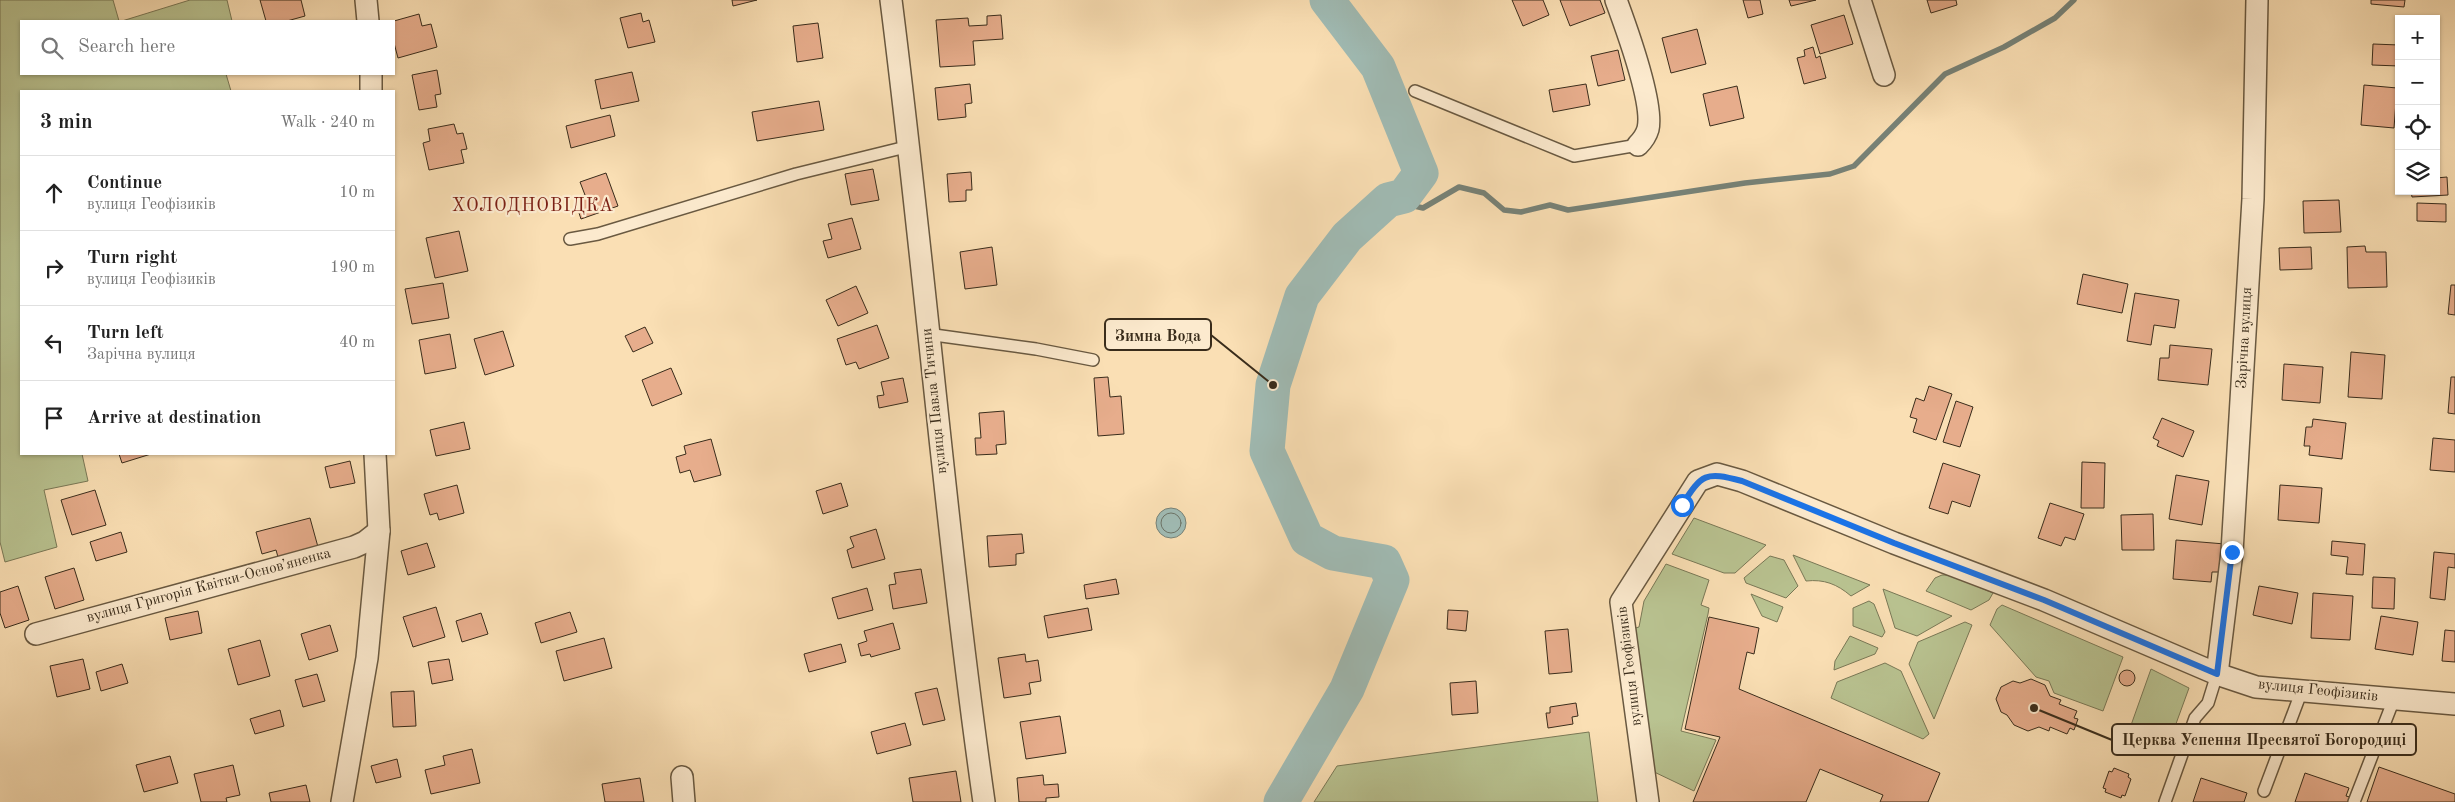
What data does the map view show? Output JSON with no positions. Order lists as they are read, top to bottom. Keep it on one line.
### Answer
{"streets":{"street":["Зарічна вулиця","вулиця Павла Тичини","вулиця Григорія Квітки-Основʼяненка","вулиця Геофізиків"]},"crossings":[["Зарічна вулиця","вулиця Геофізиків"]],"districts":["ХОЛОДНОВІДКА"],"places":["Зимна Вода","Церква Успення Пресвятої Богородиці"],"page":{"map_buttons":["+","−"],"search":"Search here","heading":["3 min","Walk · 240 m"],"list":[["Continue","вулиця Геофізиків","10 m"],["Turn right","вулиця Геофізиків","190 m"],["Turn left","Зарічна вулиця","40 m"],"Arrive at destination"]}}
